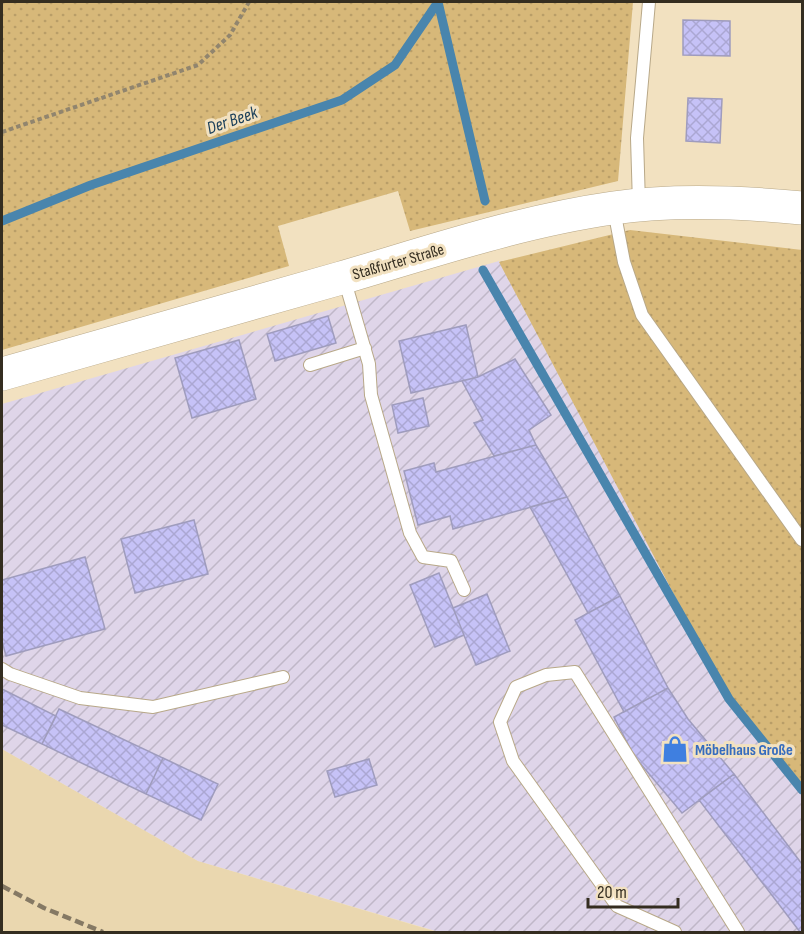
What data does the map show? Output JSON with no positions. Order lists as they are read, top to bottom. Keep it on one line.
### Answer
{"streets":{"main road":["Staßfurter Straße"]},"water":["Der Beek"],"places":{"shop":["Möbelhaus Große"]},"scale_bar":"20 m"}
